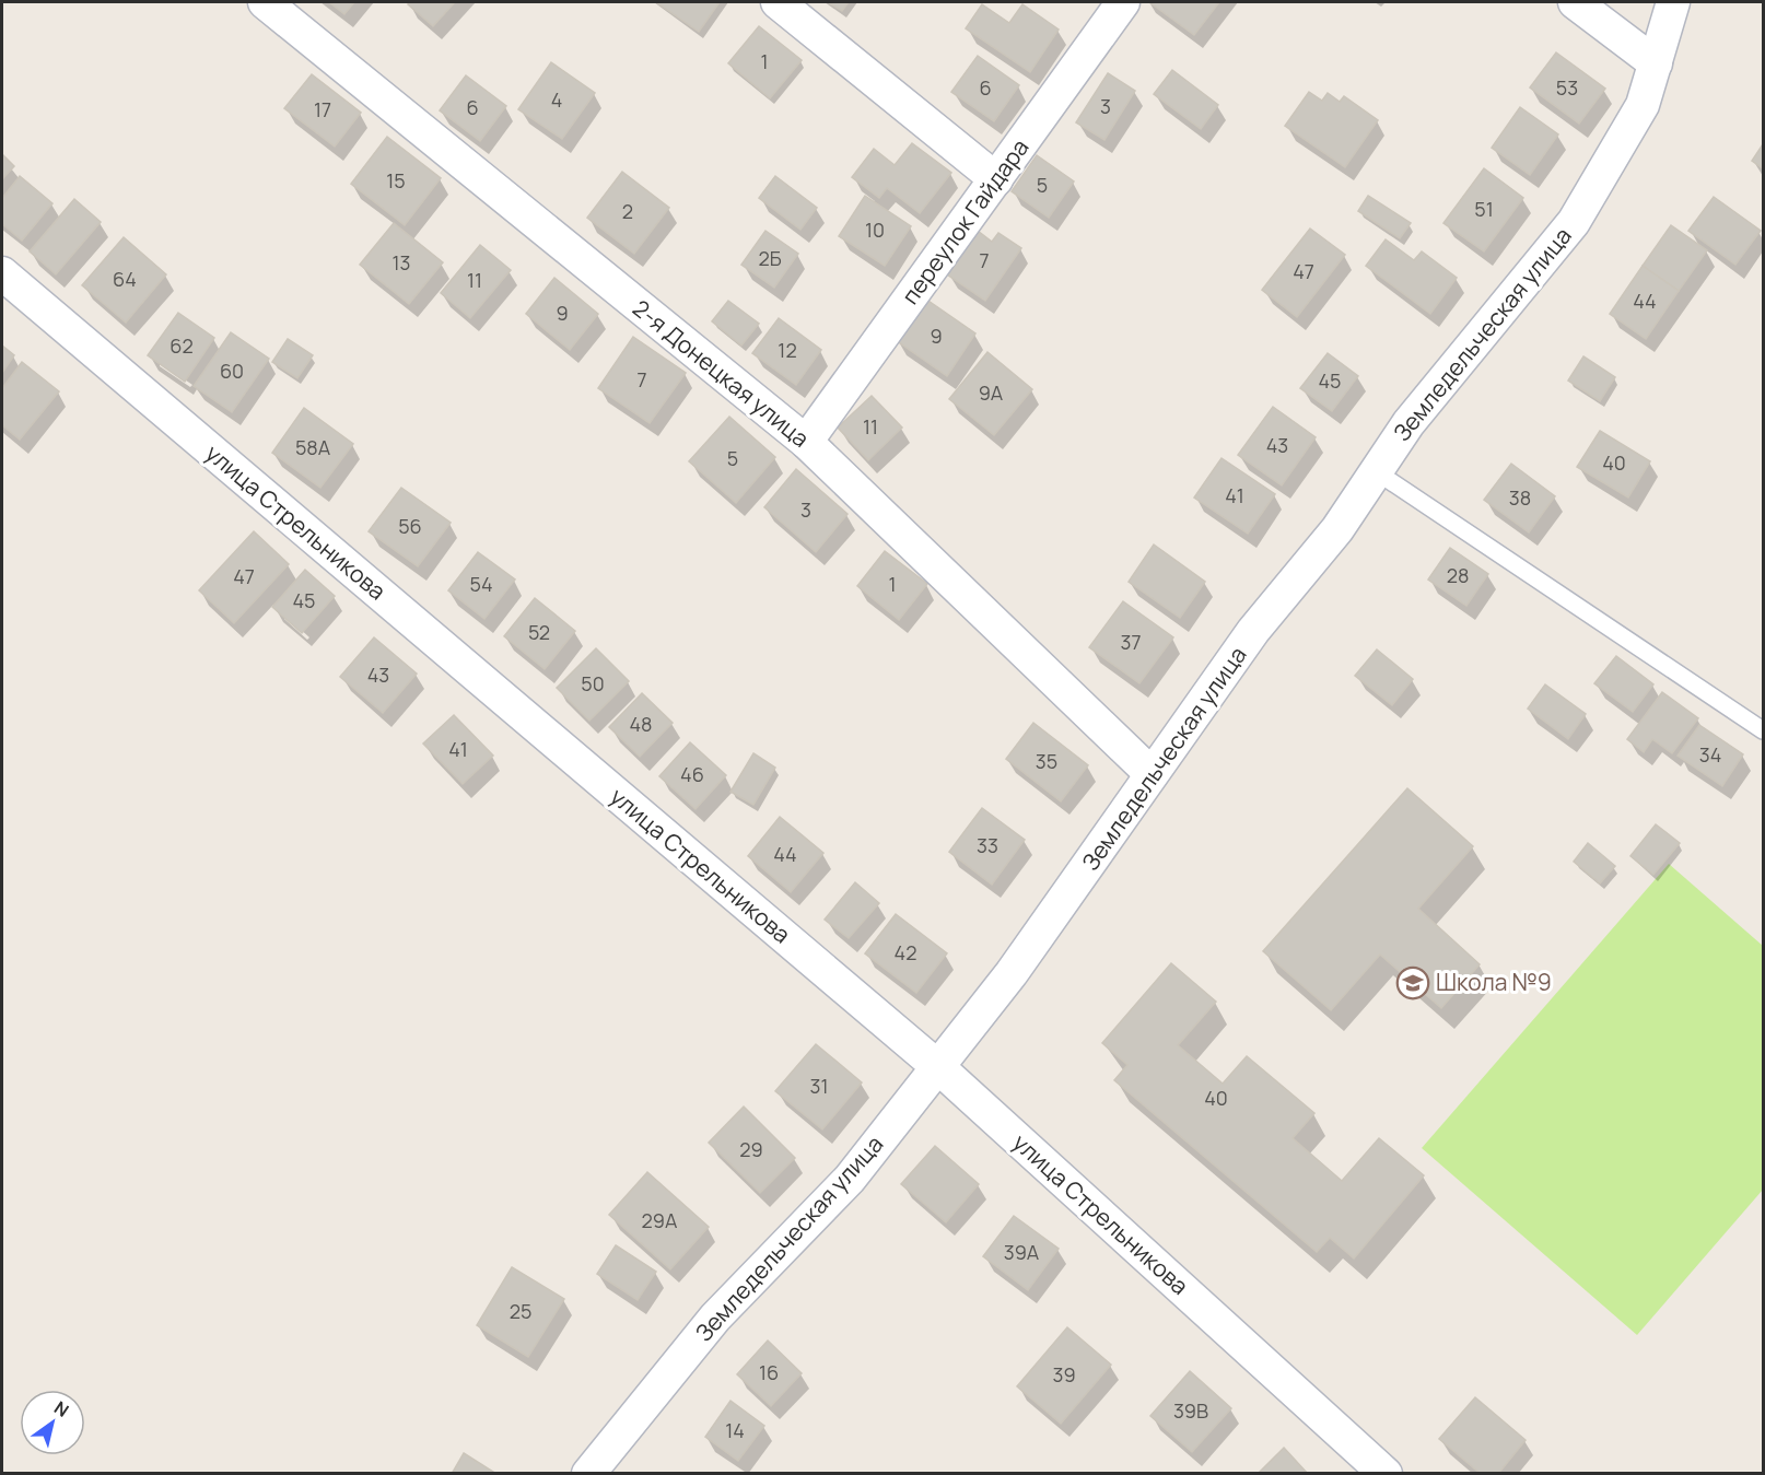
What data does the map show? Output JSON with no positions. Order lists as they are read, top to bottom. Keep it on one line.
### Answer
{"streets":{"street":["переулок Гайдара","Земледельческая улица","2-я Донецкая улица","улица Стрельникова"]},"crossings":[["переулок Гайдара","2-я Донецкая улица"],["Земледельческая улица","2-я Донецкая улица"],["Земледельческая улица","улица Стрельникова"]],"places":{"school or university":["Школа №9"]},"house_numbers":["1","6","53","4","3","6","17","15","5","51","2","10","2Б","7","13","47","64","11","44","9","9","62","12","60","7","45","9А","11","43","58А","5","40","41","38","3","56","28","47","54","1","45","52","37","43","50","48","41","34","35","46","33","44","42","31","40","29","29А","39А","25","16","39","39В","14"],"north":"top right"}
